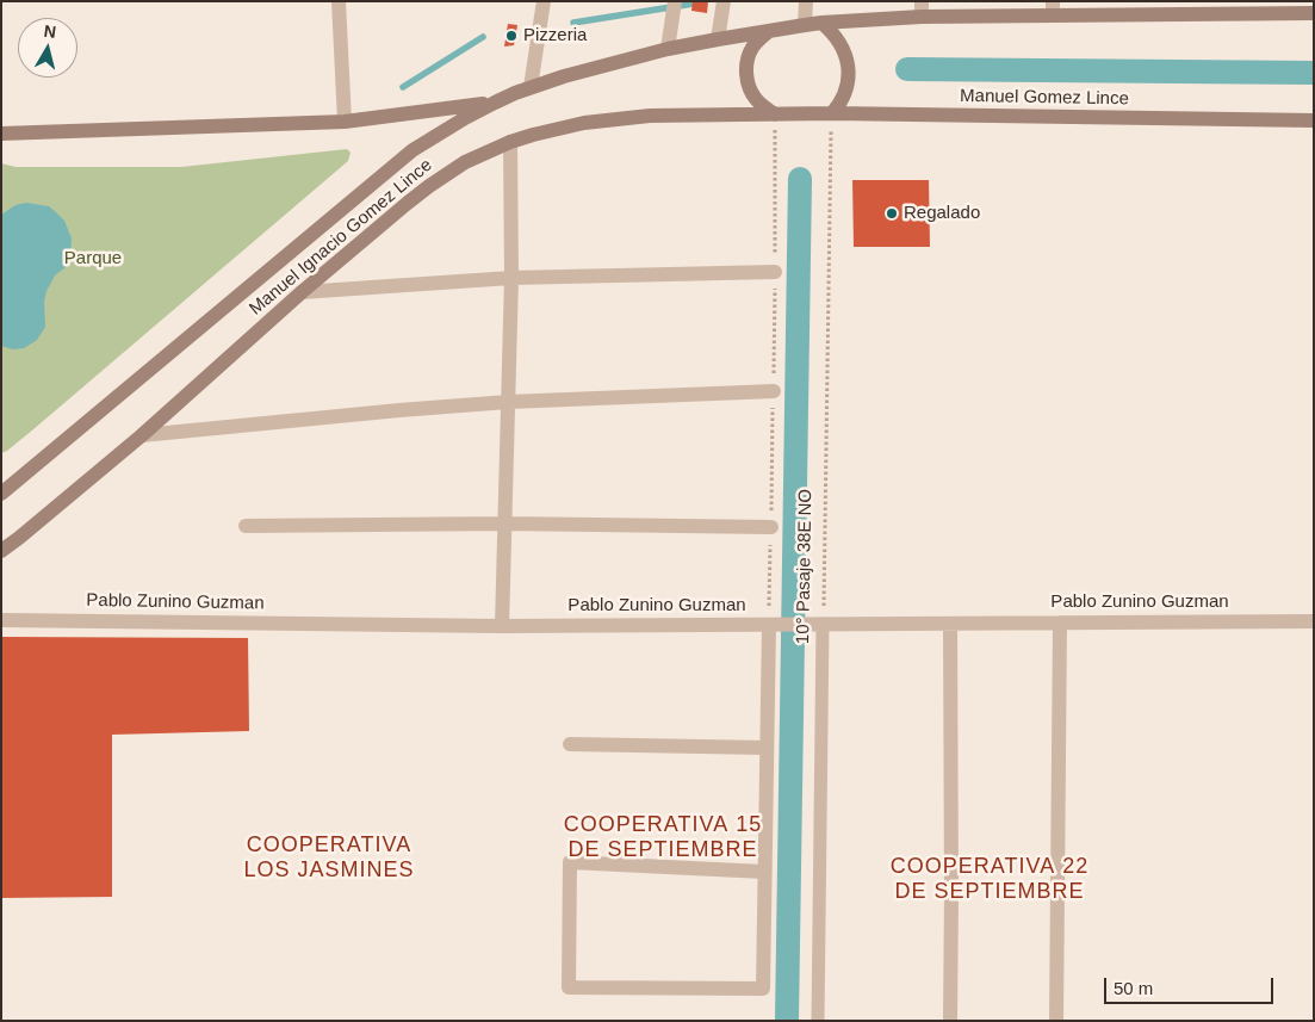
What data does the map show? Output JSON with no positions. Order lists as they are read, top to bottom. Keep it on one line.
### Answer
{"streets":{"main road":["Manuel Gomez Lince","Manuel Ignacio Gomez Lince"],"street":["10° Pasaje 38E NO","Pablo Zunino Guzman"]},"crossings":[["Manuel Gomez Lince","Manuel Ignacio Gomez Lince"],["Manuel Gomez Lince","10° Pasaje 38E NO"],["Manuel Ignacio Gomez Lince","10° Pasaje 38E NO"],["10° Pasaje 38E NO","Pablo Zunino Guzman"]],"districts":["COOPERATIVA 15 DE SEPTIEMBRE","COOPERATIVA LOS JASMINES","COOPERATIVA 22 DE SEPTIEMBRE"],"parks":["Parque"],"places":["Pizzeria","Regalado"],"scale_bar":"50 m","north":"top"}
